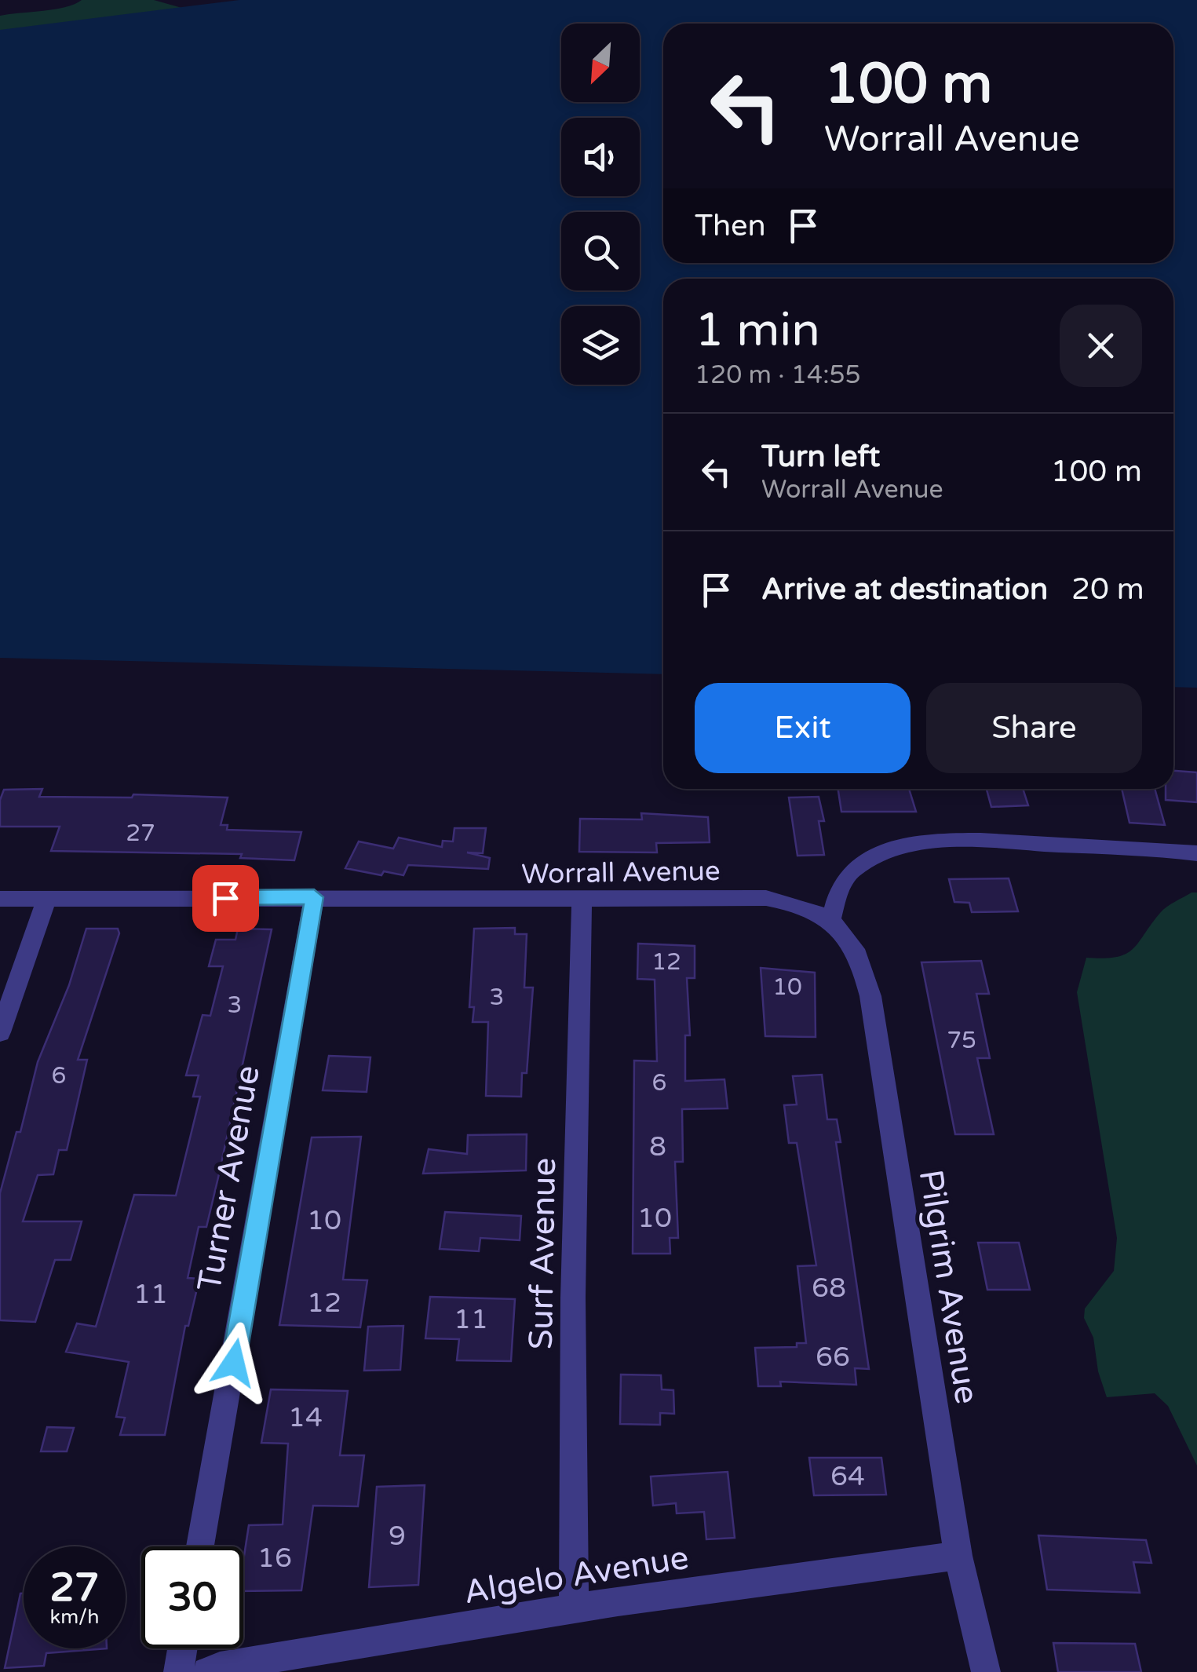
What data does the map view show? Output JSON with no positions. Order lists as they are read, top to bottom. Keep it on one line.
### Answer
{"streets":{"street":["Worrall Avenue","Turner Avenue","Surf Avenue","Pilgrim Avenue","Algelo Avenue"]},"crossings":[["Worrall Avenue","Turner Avenue"],["Worrall Avenue","Surf Avenue"],["Worrall Avenue","Pilgrim Avenue"],["Surf Avenue","Algelo Avenue"],["Pilgrim Avenue","Algelo Avenue"]],"house_numbers":["27","12","10","3","3","75","6","6","8","10","10","68","11","12","11","66","14","64","9","16"],"north":"bottom left","page":{"turn":["100 m","Worrall Avenue"],"then":"Then","heading":["1 min","120 m · 14:55"],"list":[{"name":"Turn left","note":"Worrall Avenue","value":"100 m"},{"name":"Arrive at destination","value":"20 m"}],"buttons":["Exit","Share"],"speed":"27 km/h","limit":"30"}}
